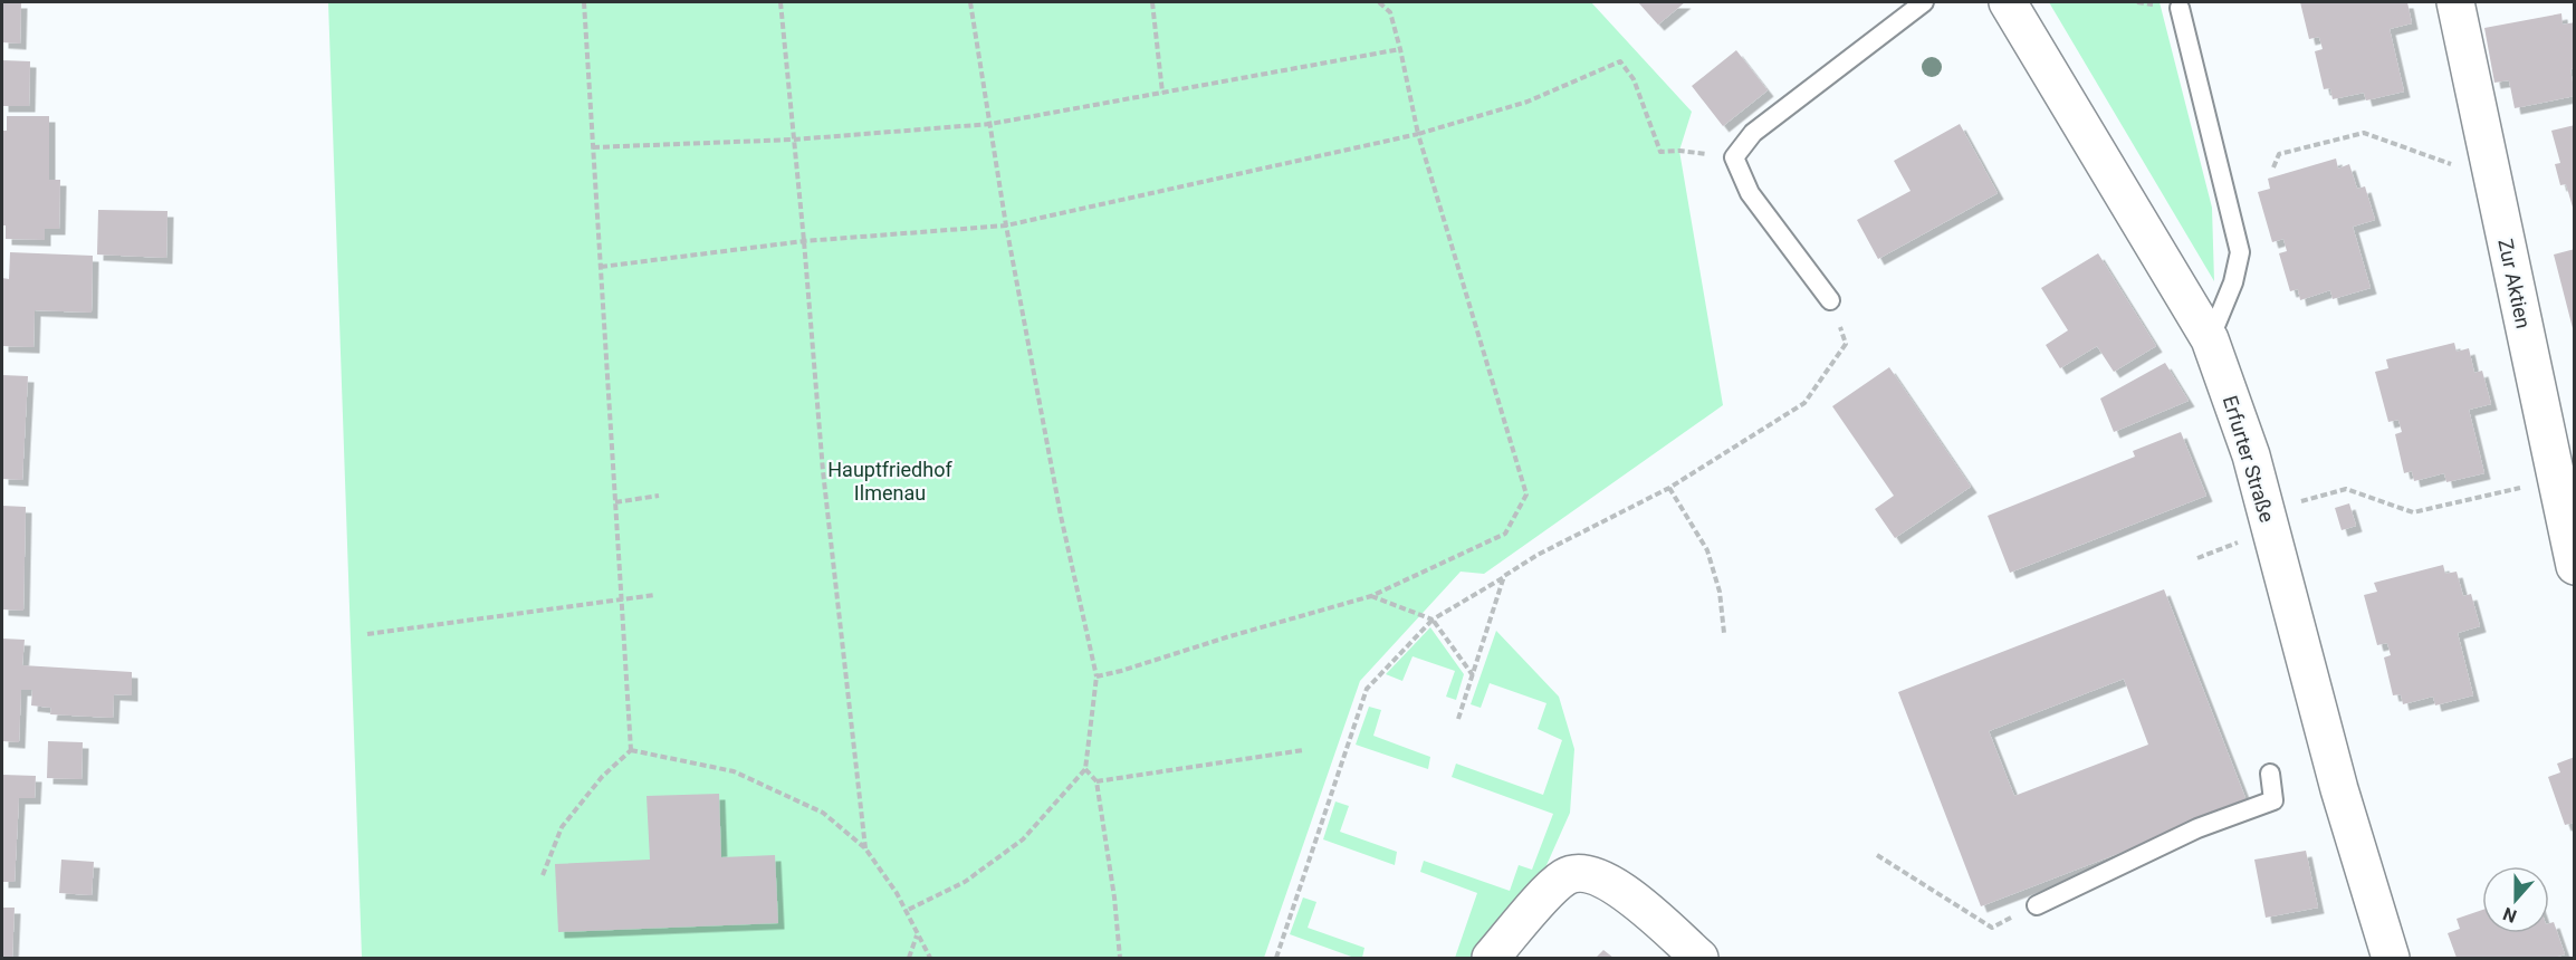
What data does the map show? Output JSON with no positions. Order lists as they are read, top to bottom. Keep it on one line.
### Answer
{"streets":{"main road":["Zur Aktien","Erfurter Straße"]},"parks":["Hauptfriedhof Ilmenau"],"north":"bottom"}
